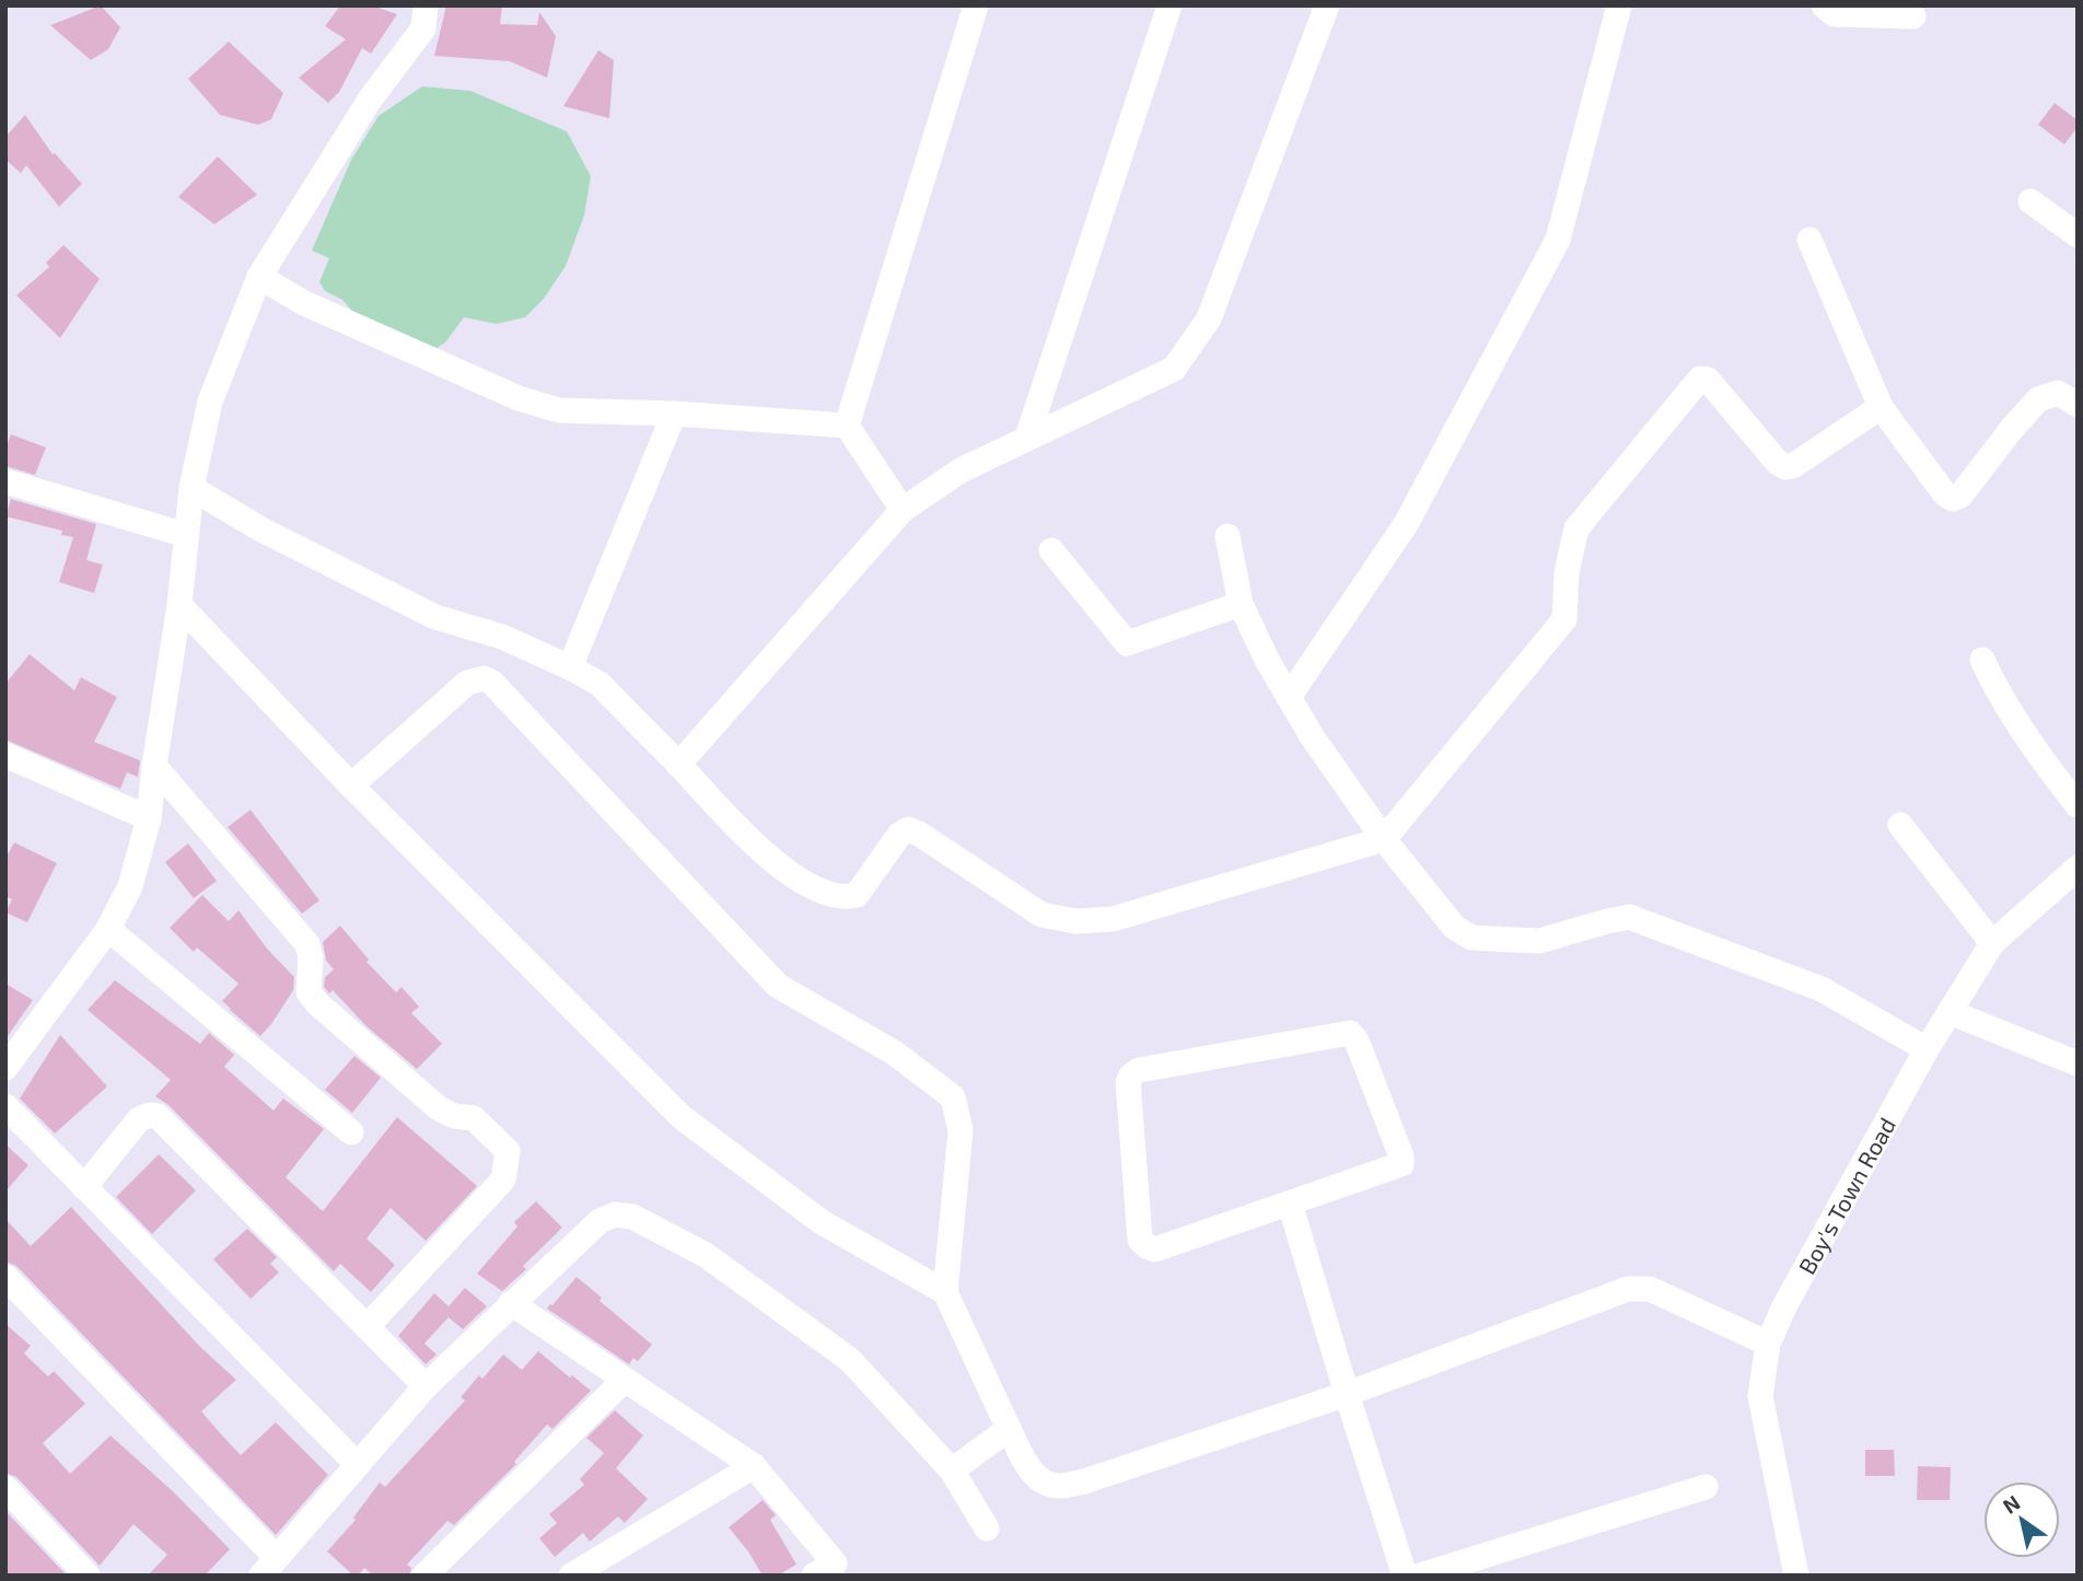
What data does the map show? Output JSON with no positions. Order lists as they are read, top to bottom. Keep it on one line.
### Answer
{"streets":{"street":["Boy's Town Road"]},"north":"top left"}
